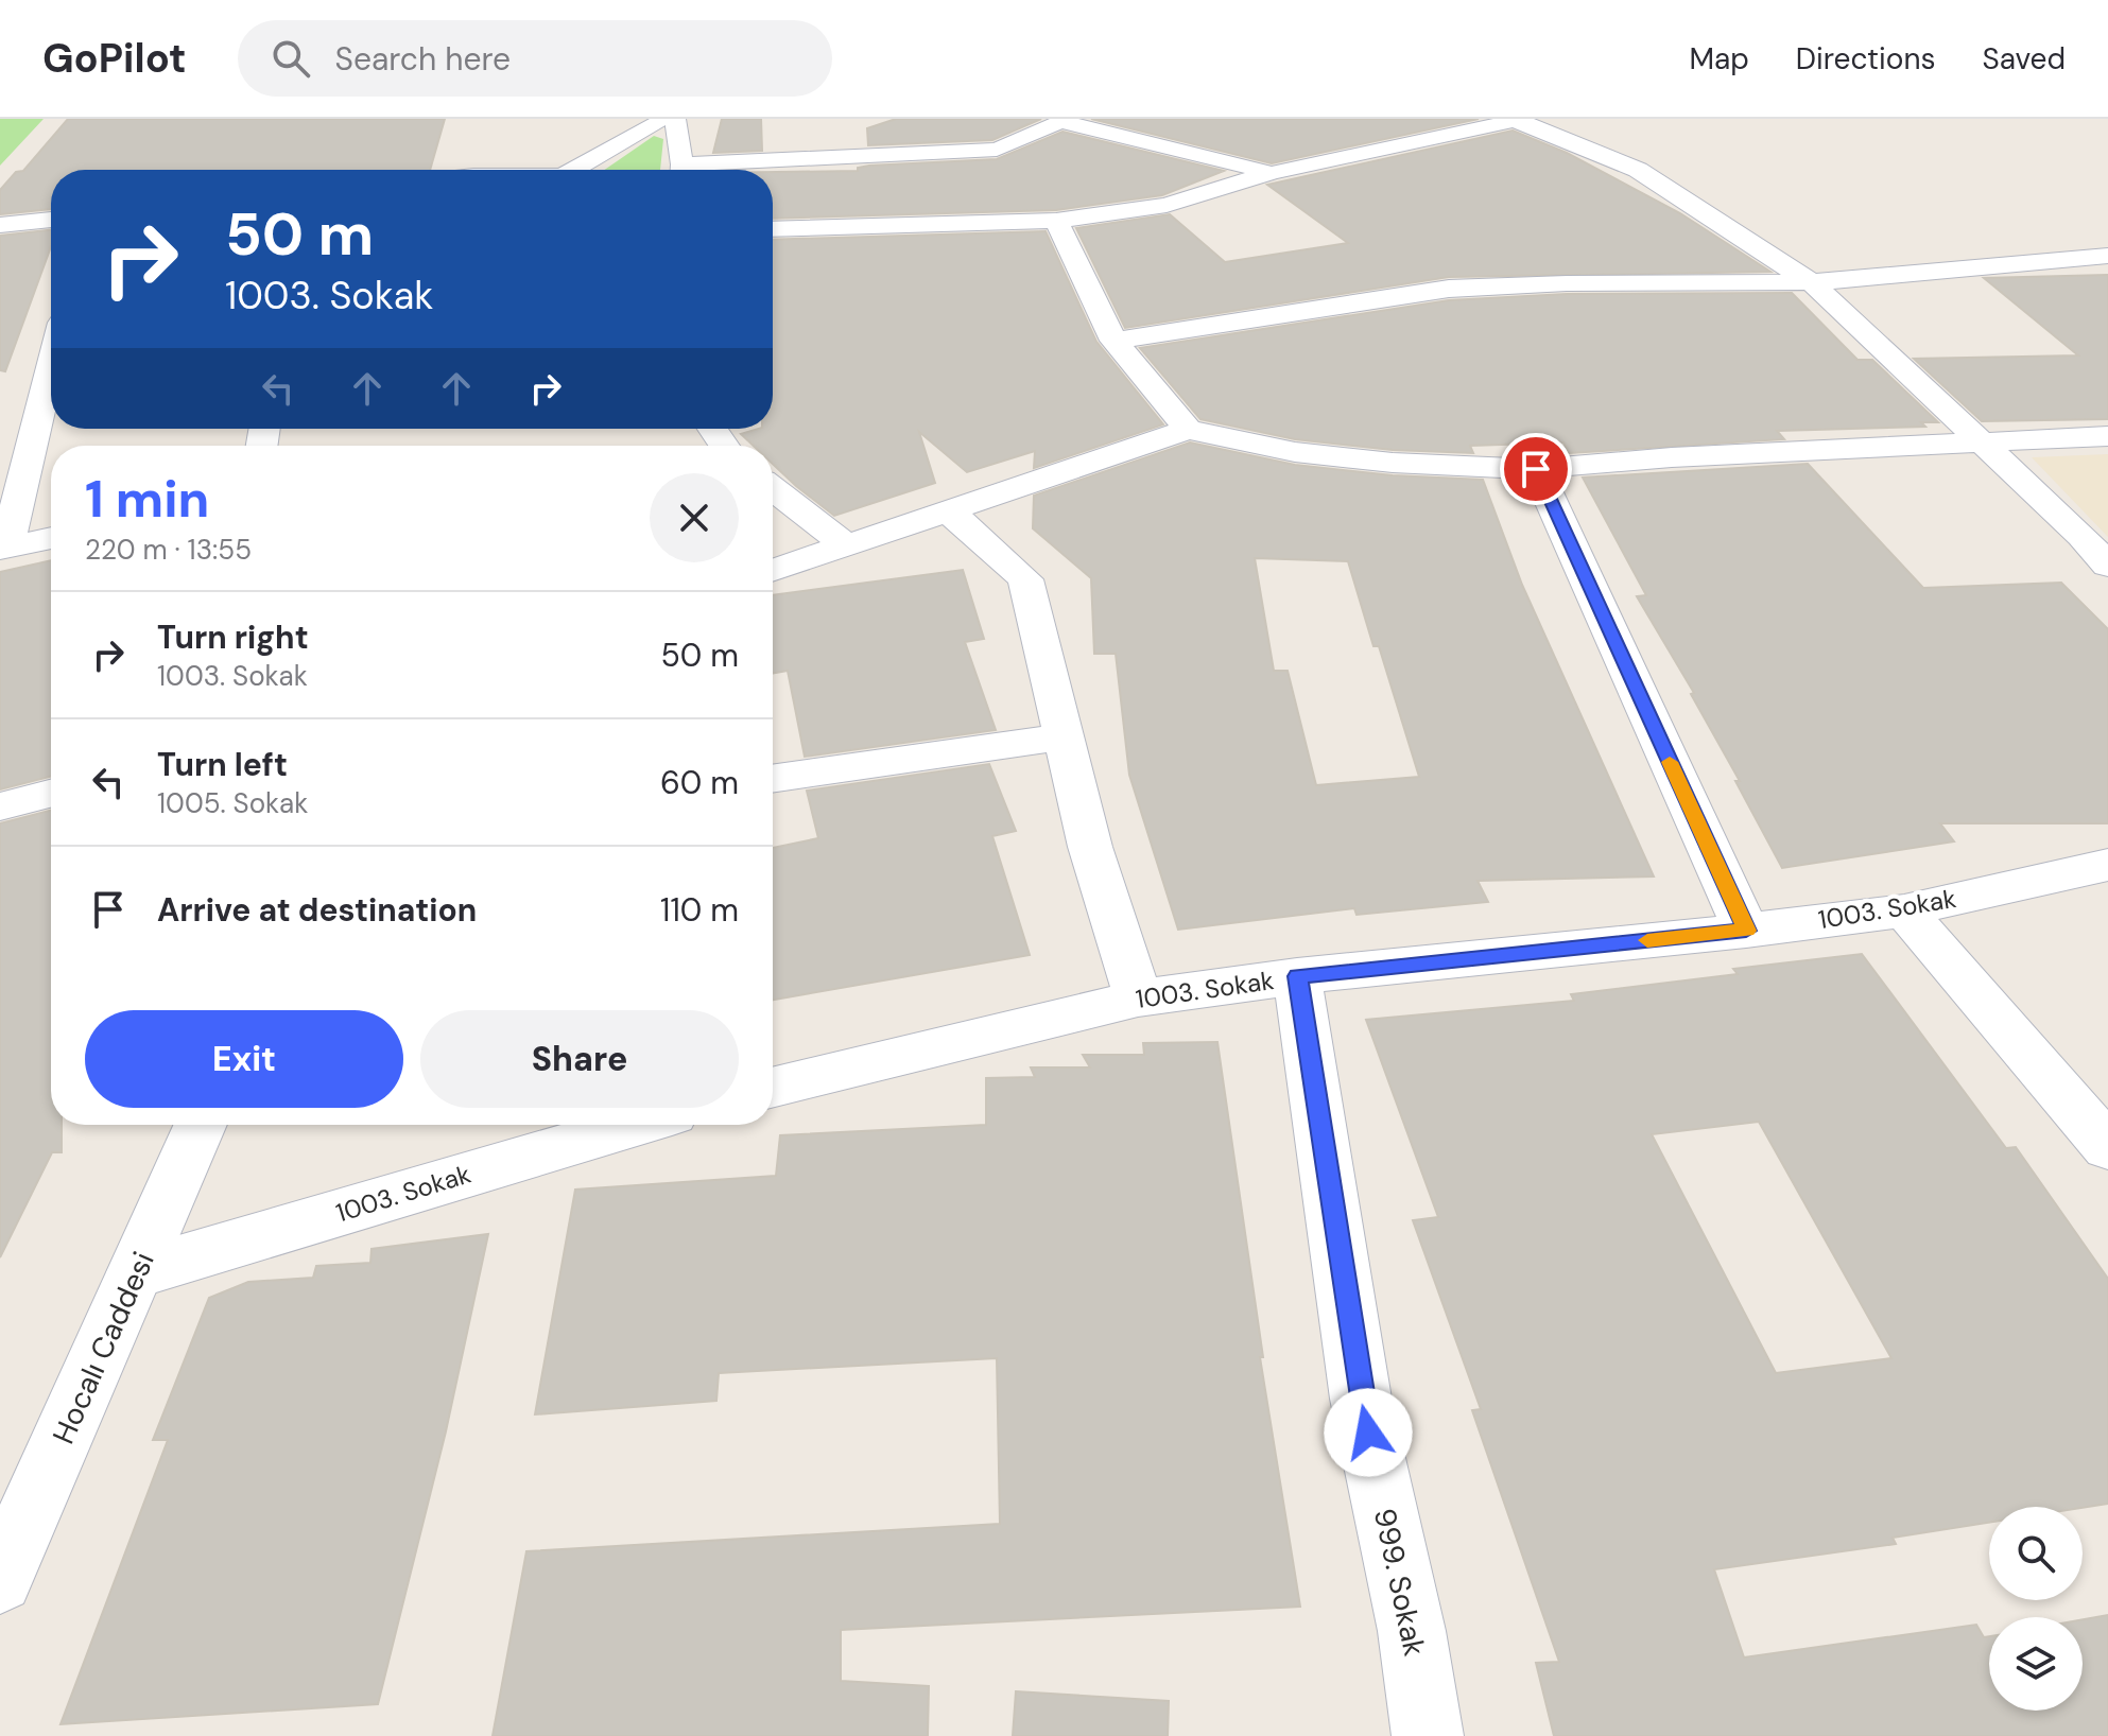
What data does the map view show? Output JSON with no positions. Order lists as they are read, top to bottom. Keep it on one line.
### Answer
{"streets":{"street":["1003. Sokak","Hocalı Caddesi","999. Sokak"]},"crossings":[["1003. Sokak","Hocalı Caddesi"],["1003. Sokak","999. Sokak"]],"page":{"header":"GoPilot","search":"Search here","nav":["Map","Directions","Saved"],"turn":["50 m","1003. Sokak"],"heading":["1 min","220 m · 13:55"],"list":[{"name":"Turn right","note":"1003. Sokak","value":"50 m"},{"name":"Turn left","note":"1005. Sokak","value":"60 m"},{"name":"Arrive at destination","value":"110 m"}],"buttons":["Exit","Share"]}}
